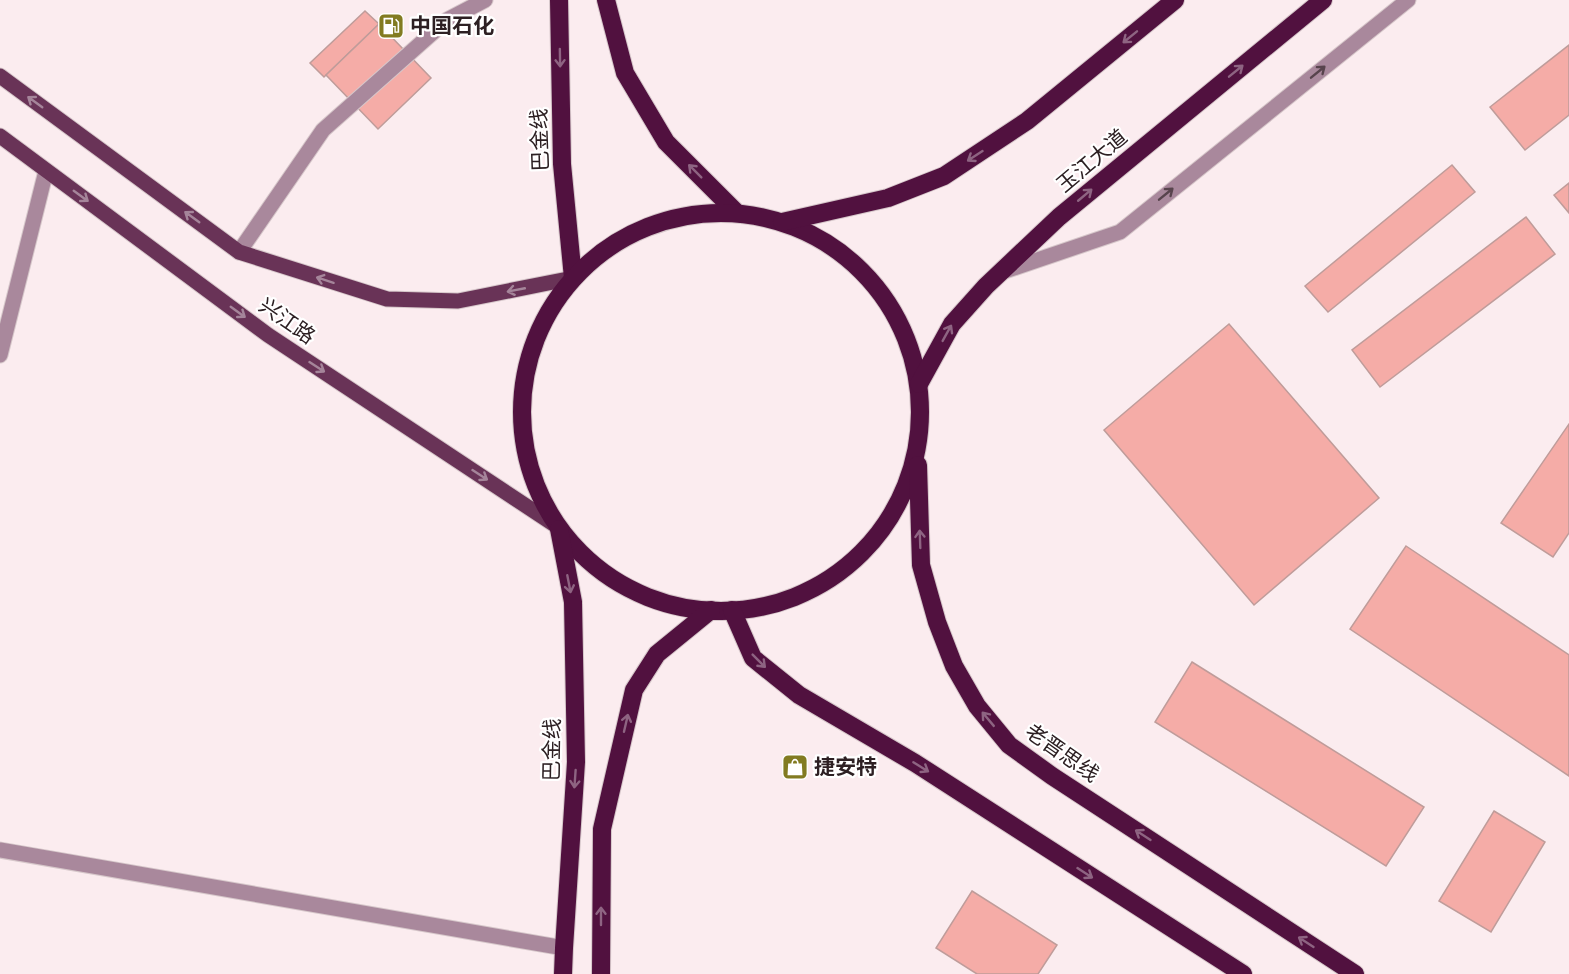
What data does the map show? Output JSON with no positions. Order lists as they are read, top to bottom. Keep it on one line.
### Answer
{"streets":{"highway":["巴金线","玉江大道","老晋思线"],"main road":["兴江路"]},"crossings":[["巴金线","兴江路"]],"places":{"fuel station":["中国石化"],"shop":["捷安特"]}}
